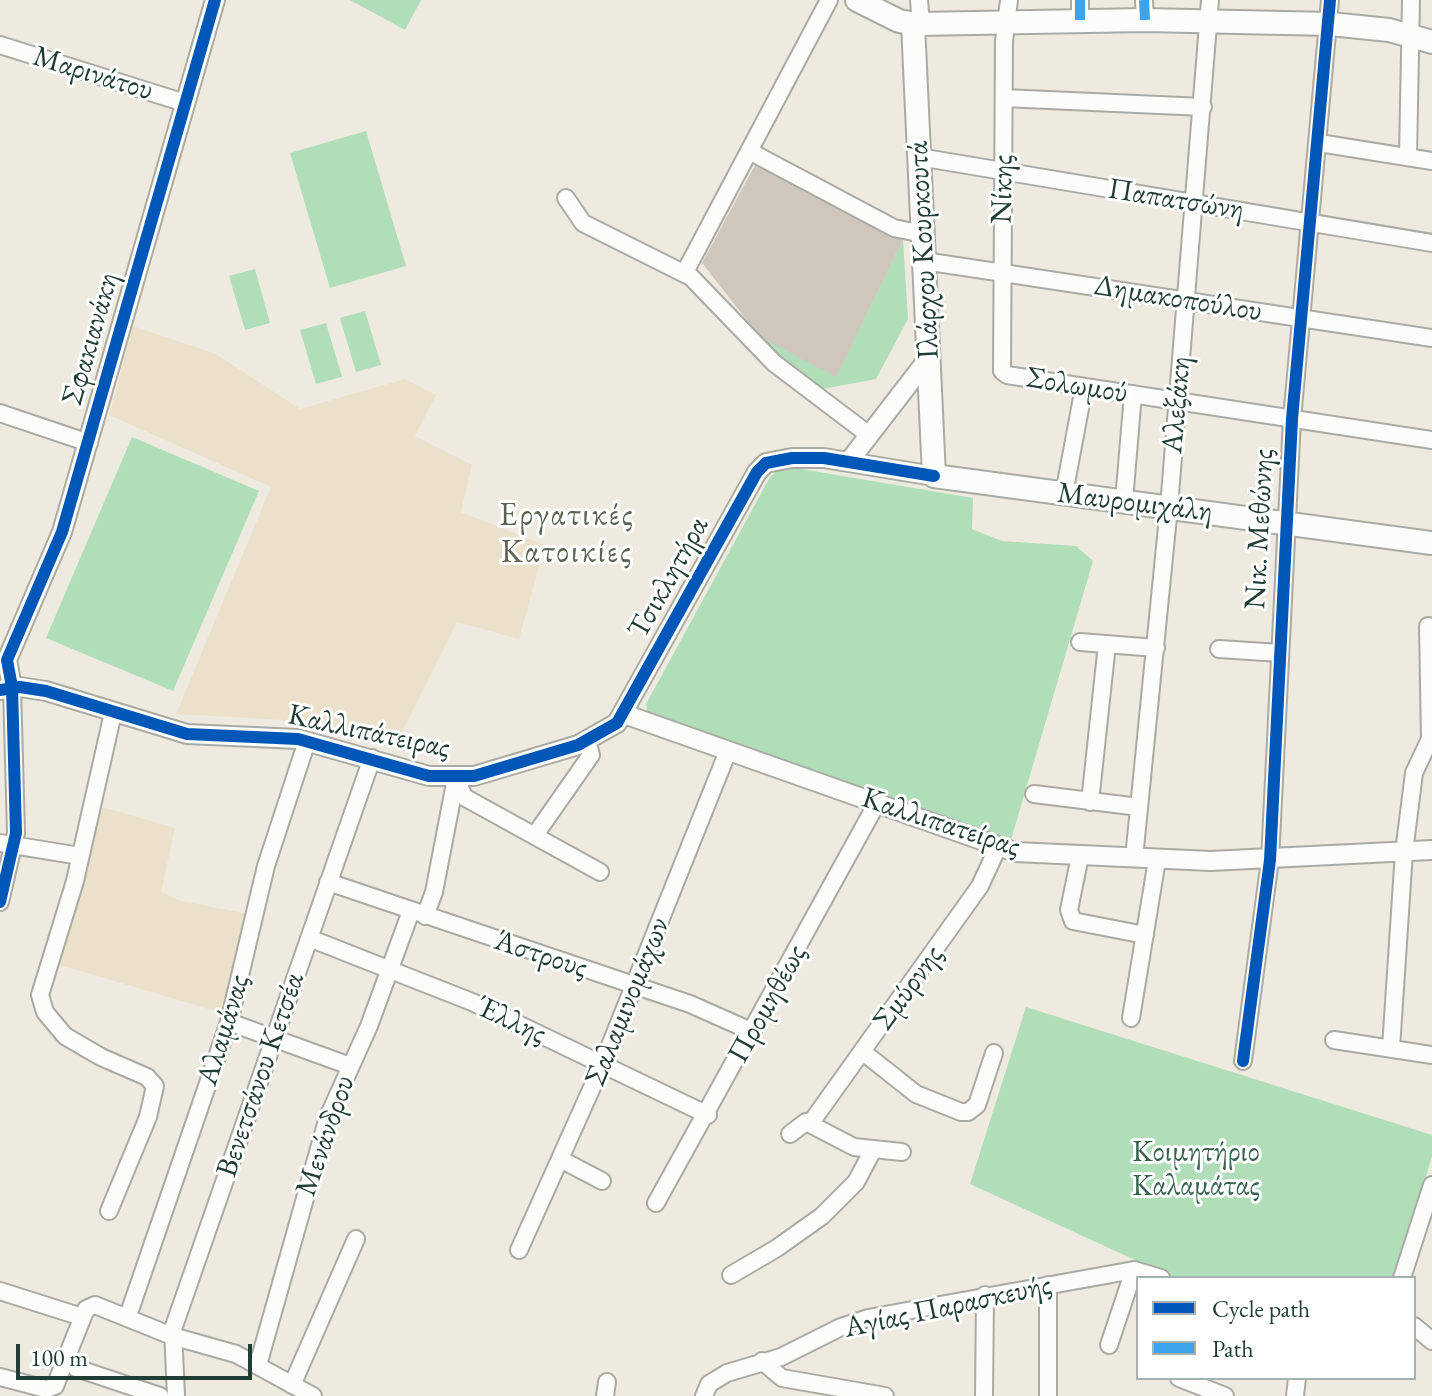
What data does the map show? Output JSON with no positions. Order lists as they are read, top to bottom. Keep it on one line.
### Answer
{"streets":{"main road":["Ιλάρχου Κουρκουτά","Μαυρομιχάλη"],"street":["Μαρινάτου","Νίκης","Παπατσώνη","Δημακοπούλου","Σφακιανάκη","Σολωμού","Αλεξάκη","Νικ. Μεθώνης","Τσικλητήρα","Καλλιπάτειρας","Καλλιπατείρας","Άστρους","Σμύρνης","Σαλαμινομάχων","Προμηθέως","Έλλης","Αλαμάνας","Βενετσάνου Κετσέα","Μενάνδρου","Αγίας Παρασκευής"]},"crossings":[["Μαρινάτου","Σφακιανάκη"],["Νίκης","Παπατσώνη"],["Νίκης","Δημακοπούλου"],["Νίκης","Σολωμού"],["Παπατσώνη","Ιλάρχου Κουρκουτά"],["Παπατσώνη","Αλεξάκη"],["Παπατσώνη","Νικ. Μεθώνης"],["Ιλάρχου Κουρκουτά","Δημακοπούλου"],["Ιλάρχου Κουρκουτά","Μαυρομιχάλη"],["Δημακοπούλου","Αλεξάκη"],["Δημακοπούλου","Νικ. Μεθώνης"],["Σφακιανάκη","Καλλιπάτειρας"],["Σολωμού","Αλεξάκη"],["Σολωμού","Νικ. Μεθώνης"],["Αλεξάκη","Μαυρομιχάλη"],["Αλεξάκη","Καλλιπατείρας"],["Μαυρομιχάλη","Νικ. Μεθώνης"],["Νικ. Μεθώνης","Καλλιπατείρας"],["Τσικλητήρα","Καλλιπάτειρας"],["Τσικλητήρα","Καλλιπατείρας"],["Καλλιπάτειρας","Καλλιπατείρας"],["Καλλιπάτειρας","Αλαμάνας"],["Καλλιπάτειρας","Βενετσάνου Κετσέα"],["Καλλιπάτειρας","Μενάνδρου"],["Καλλιπατείρας","Σμύρνης"],["Καλλιπατείρας","Σαλαμινομάχων"],["Καλλιπατείρας","Προμηθέως"],["Άστρους","Σαλαμινομάχων"],["Άστρους","Προμηθέως"],["Άστρους","Βενετσάνου Κετσέα"],["Άστρους","Μενάνδρου"],["Σαλαμινομάχων","Έλλης"],["Προμηθέως","Έλλης"],["Έλλης","Βενετσάνου Κετσέα"],["Έλλης","Μενάνδρου"]],"districts":["Εργατικές Κατοικίες"],"parks":["Κοιμητήριο Καλαμάτας"],"legend":["Cycle path","Path"],"scale_bar":"100 m"}
